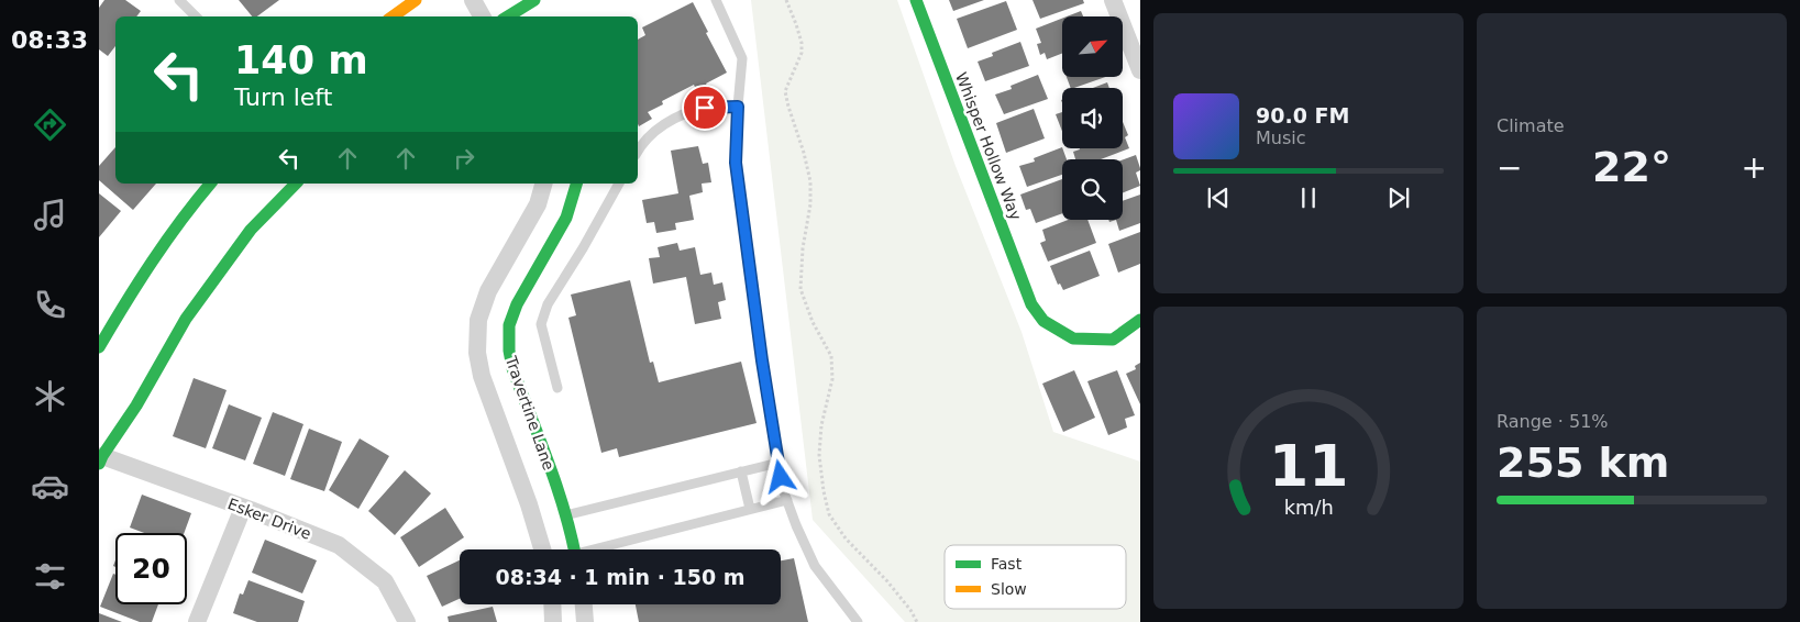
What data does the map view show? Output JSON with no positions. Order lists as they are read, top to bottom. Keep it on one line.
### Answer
{"streets":{"street":["Whisper Hollow Way","Travertine Lane","Esker Drive"]},"legend":["Fast","Slow"],"north":"top right","page":{"tabs":"08:33","tile":["Climate",["Range · 51%","255 km"]],"turn":["140 m","Turn left"],"song":["90.0 FM","Music"],"heat":["−","22°","+"],"limit":"20","trip":"08:34 · 1 min · 150 m","gauge":["11","km/h"]}}
